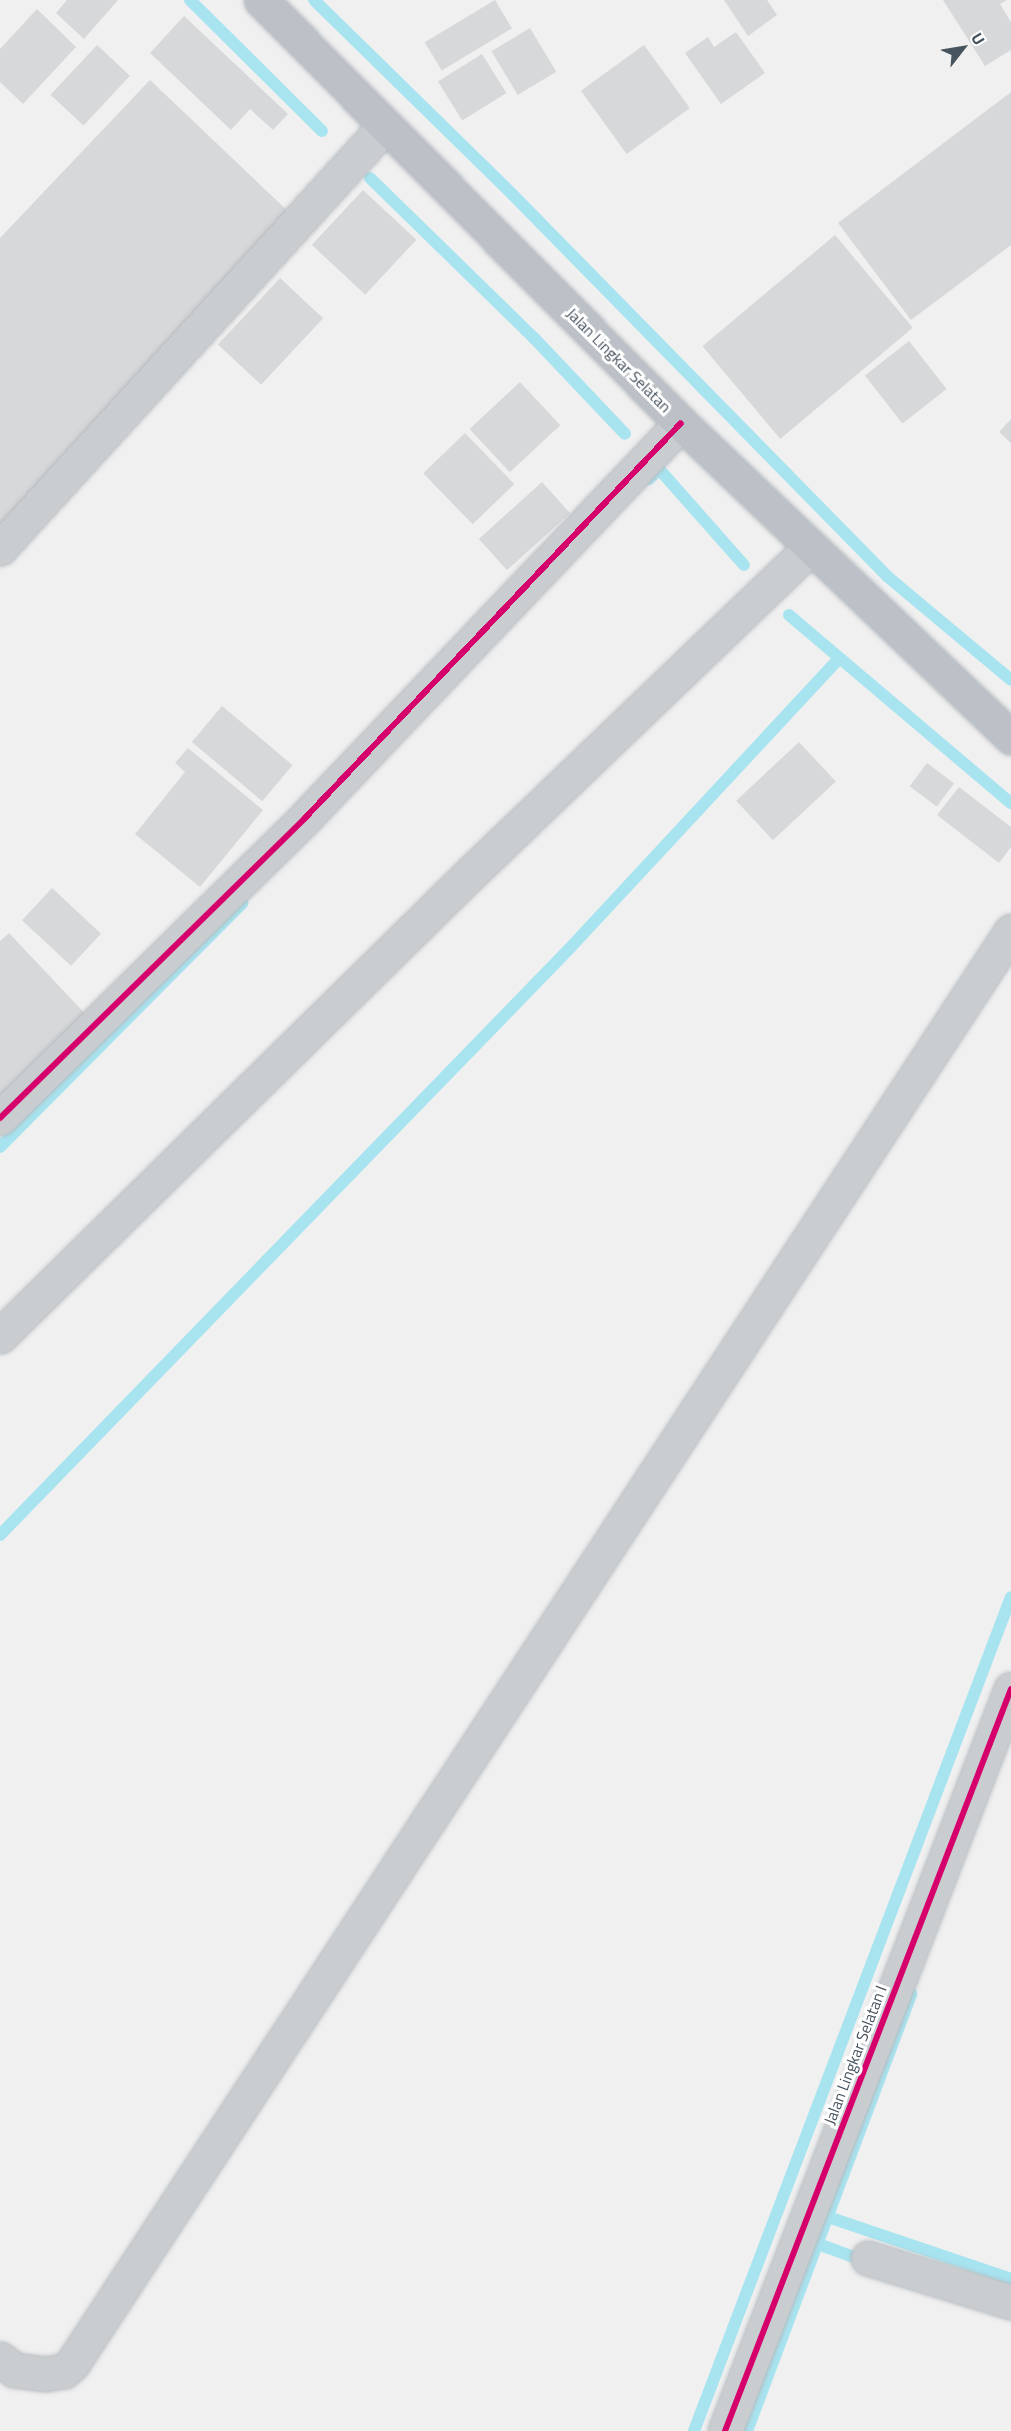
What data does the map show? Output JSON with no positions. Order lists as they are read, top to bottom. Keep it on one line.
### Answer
{"streets":{"highway":["Jalan Lingkar Selatan"],"street":["Jalan Lingkar Selatan I"]},"north":"top right"}
